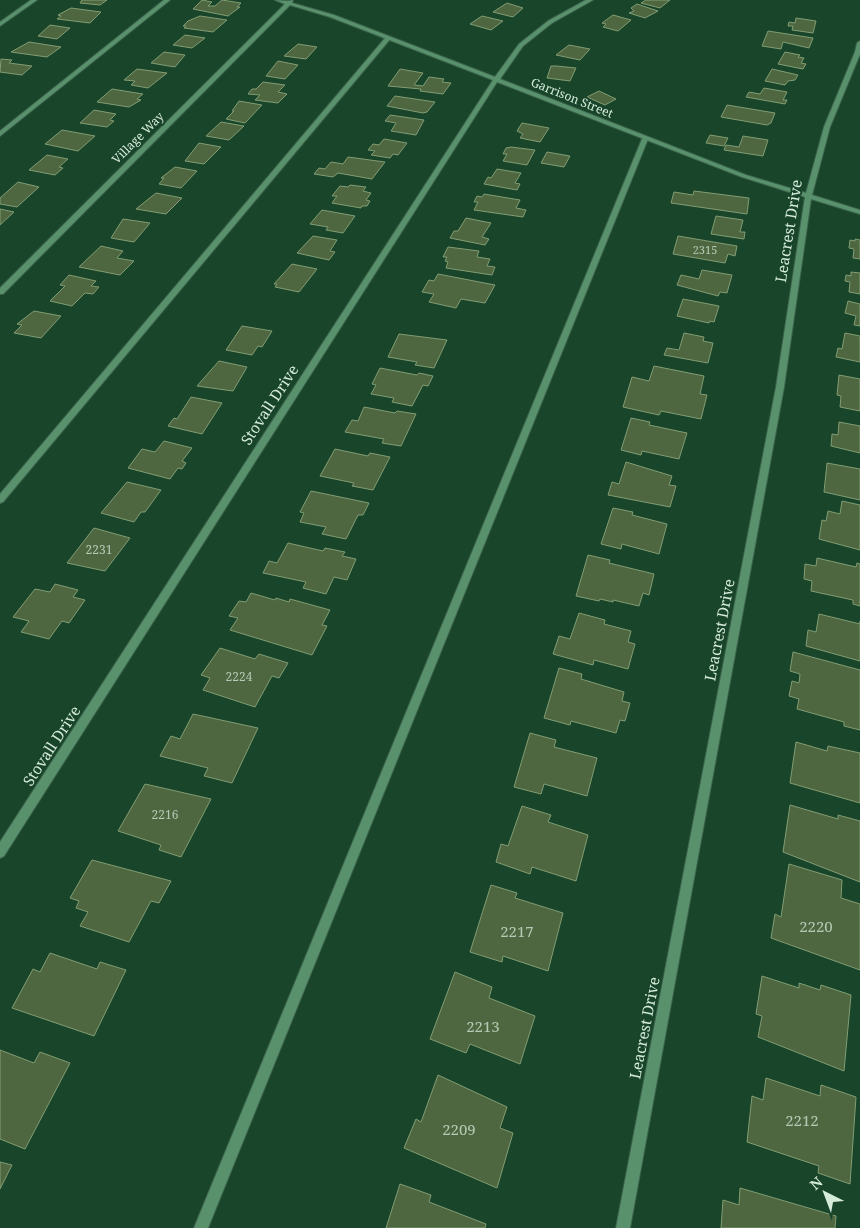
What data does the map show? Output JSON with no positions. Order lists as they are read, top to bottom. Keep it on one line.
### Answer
{"streets":{"street":["Garrison Street","Village Way","Leacrest Drive","Stovall Drive"]},"crossings":[["Garrison Street","Village Way"],["Garrison Street","Leacrest Drive"],["Garrison Street","Stovall Drive"]],"house_numbers":["2315","2231","2224","2216","2220","2217","2213","2212","2209"],"north":"top left"}
